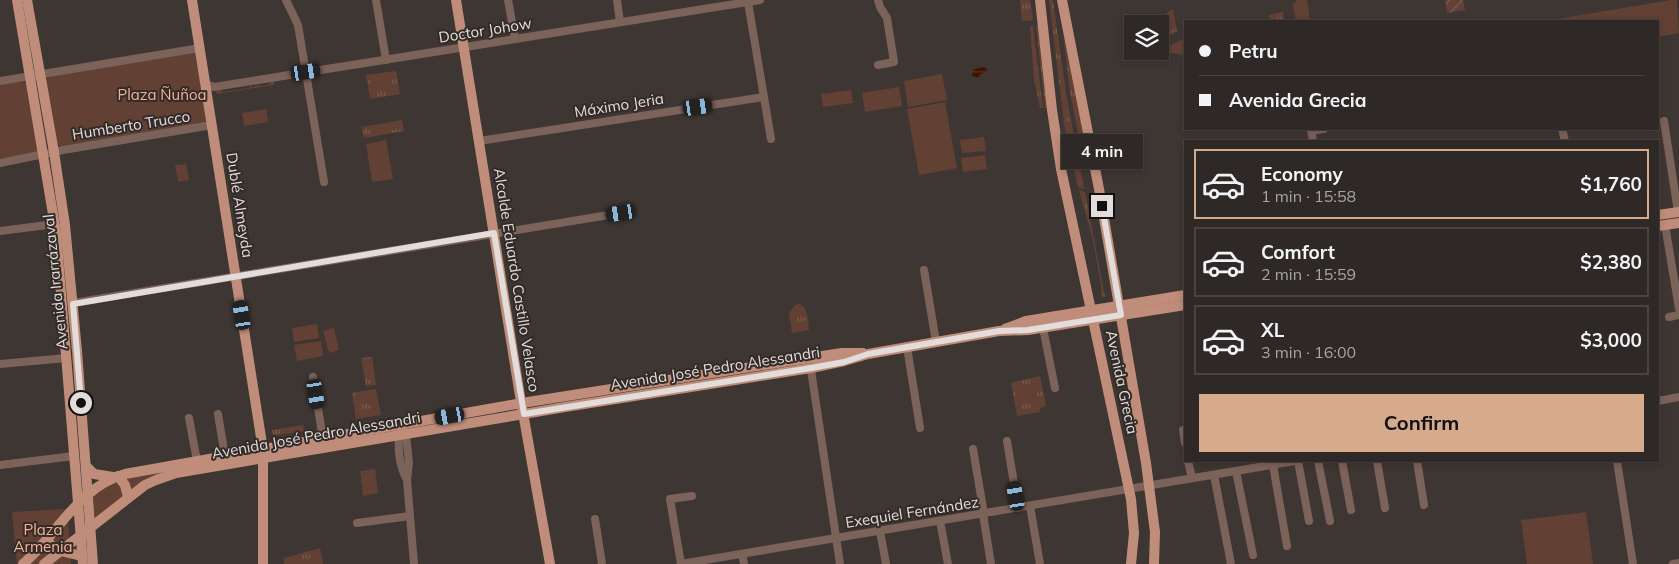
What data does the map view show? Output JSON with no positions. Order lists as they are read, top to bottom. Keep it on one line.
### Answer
{"streets":{"main road":["Dublé Almeyda","Alcalde Eduardo Castillo Velasco","Avenida Irarrázaval","Avenida José Pedro Alessandri","Avenida Grecia"],"street":["Doctor Johow","Máximo Jeria","Humberto Trucco","Exequiel Fernández"]},"crossings":[["Doctor Johow","Dublé Almeyda"],["Doctor Johow","Alcalde Eduardo Castillo Velasco"],["Máximo Jeria","Alcalde Eduardo Castillo Velasco"],["Humberto Trucco","Dublé Almeyda"],["Humberto Trucco","Avenida Irarrázaval"],["Dublé Almeyda","Avenida José Pedro Alessandri"],["Alcalde Eduardo Castillo Velasco","Avenida José Pedro Alessandri"],["Avenida Irarrázaval","Avenida José Pedro Alessandri"],["Avenida José Pedro Alessandri","Avenida Grecia"],["Avenida Grecia","Exequiel Fernández"]],"parks":["Plaza Ñuñoa","Plaza Armenia"],"page":{"banner":["Petru","Avenida Grecia"],"bubble":"4 min","list":[{"name":"Economy","note":"1 min · 15:58","value":"$1,760"},{"name":"Comfort","note":"2 min · 15:59","value":"$2,380"},{"name":"XL","note":"3 min · 16:00","value":"$3,000"}],"buttons":"Confirm"}}
